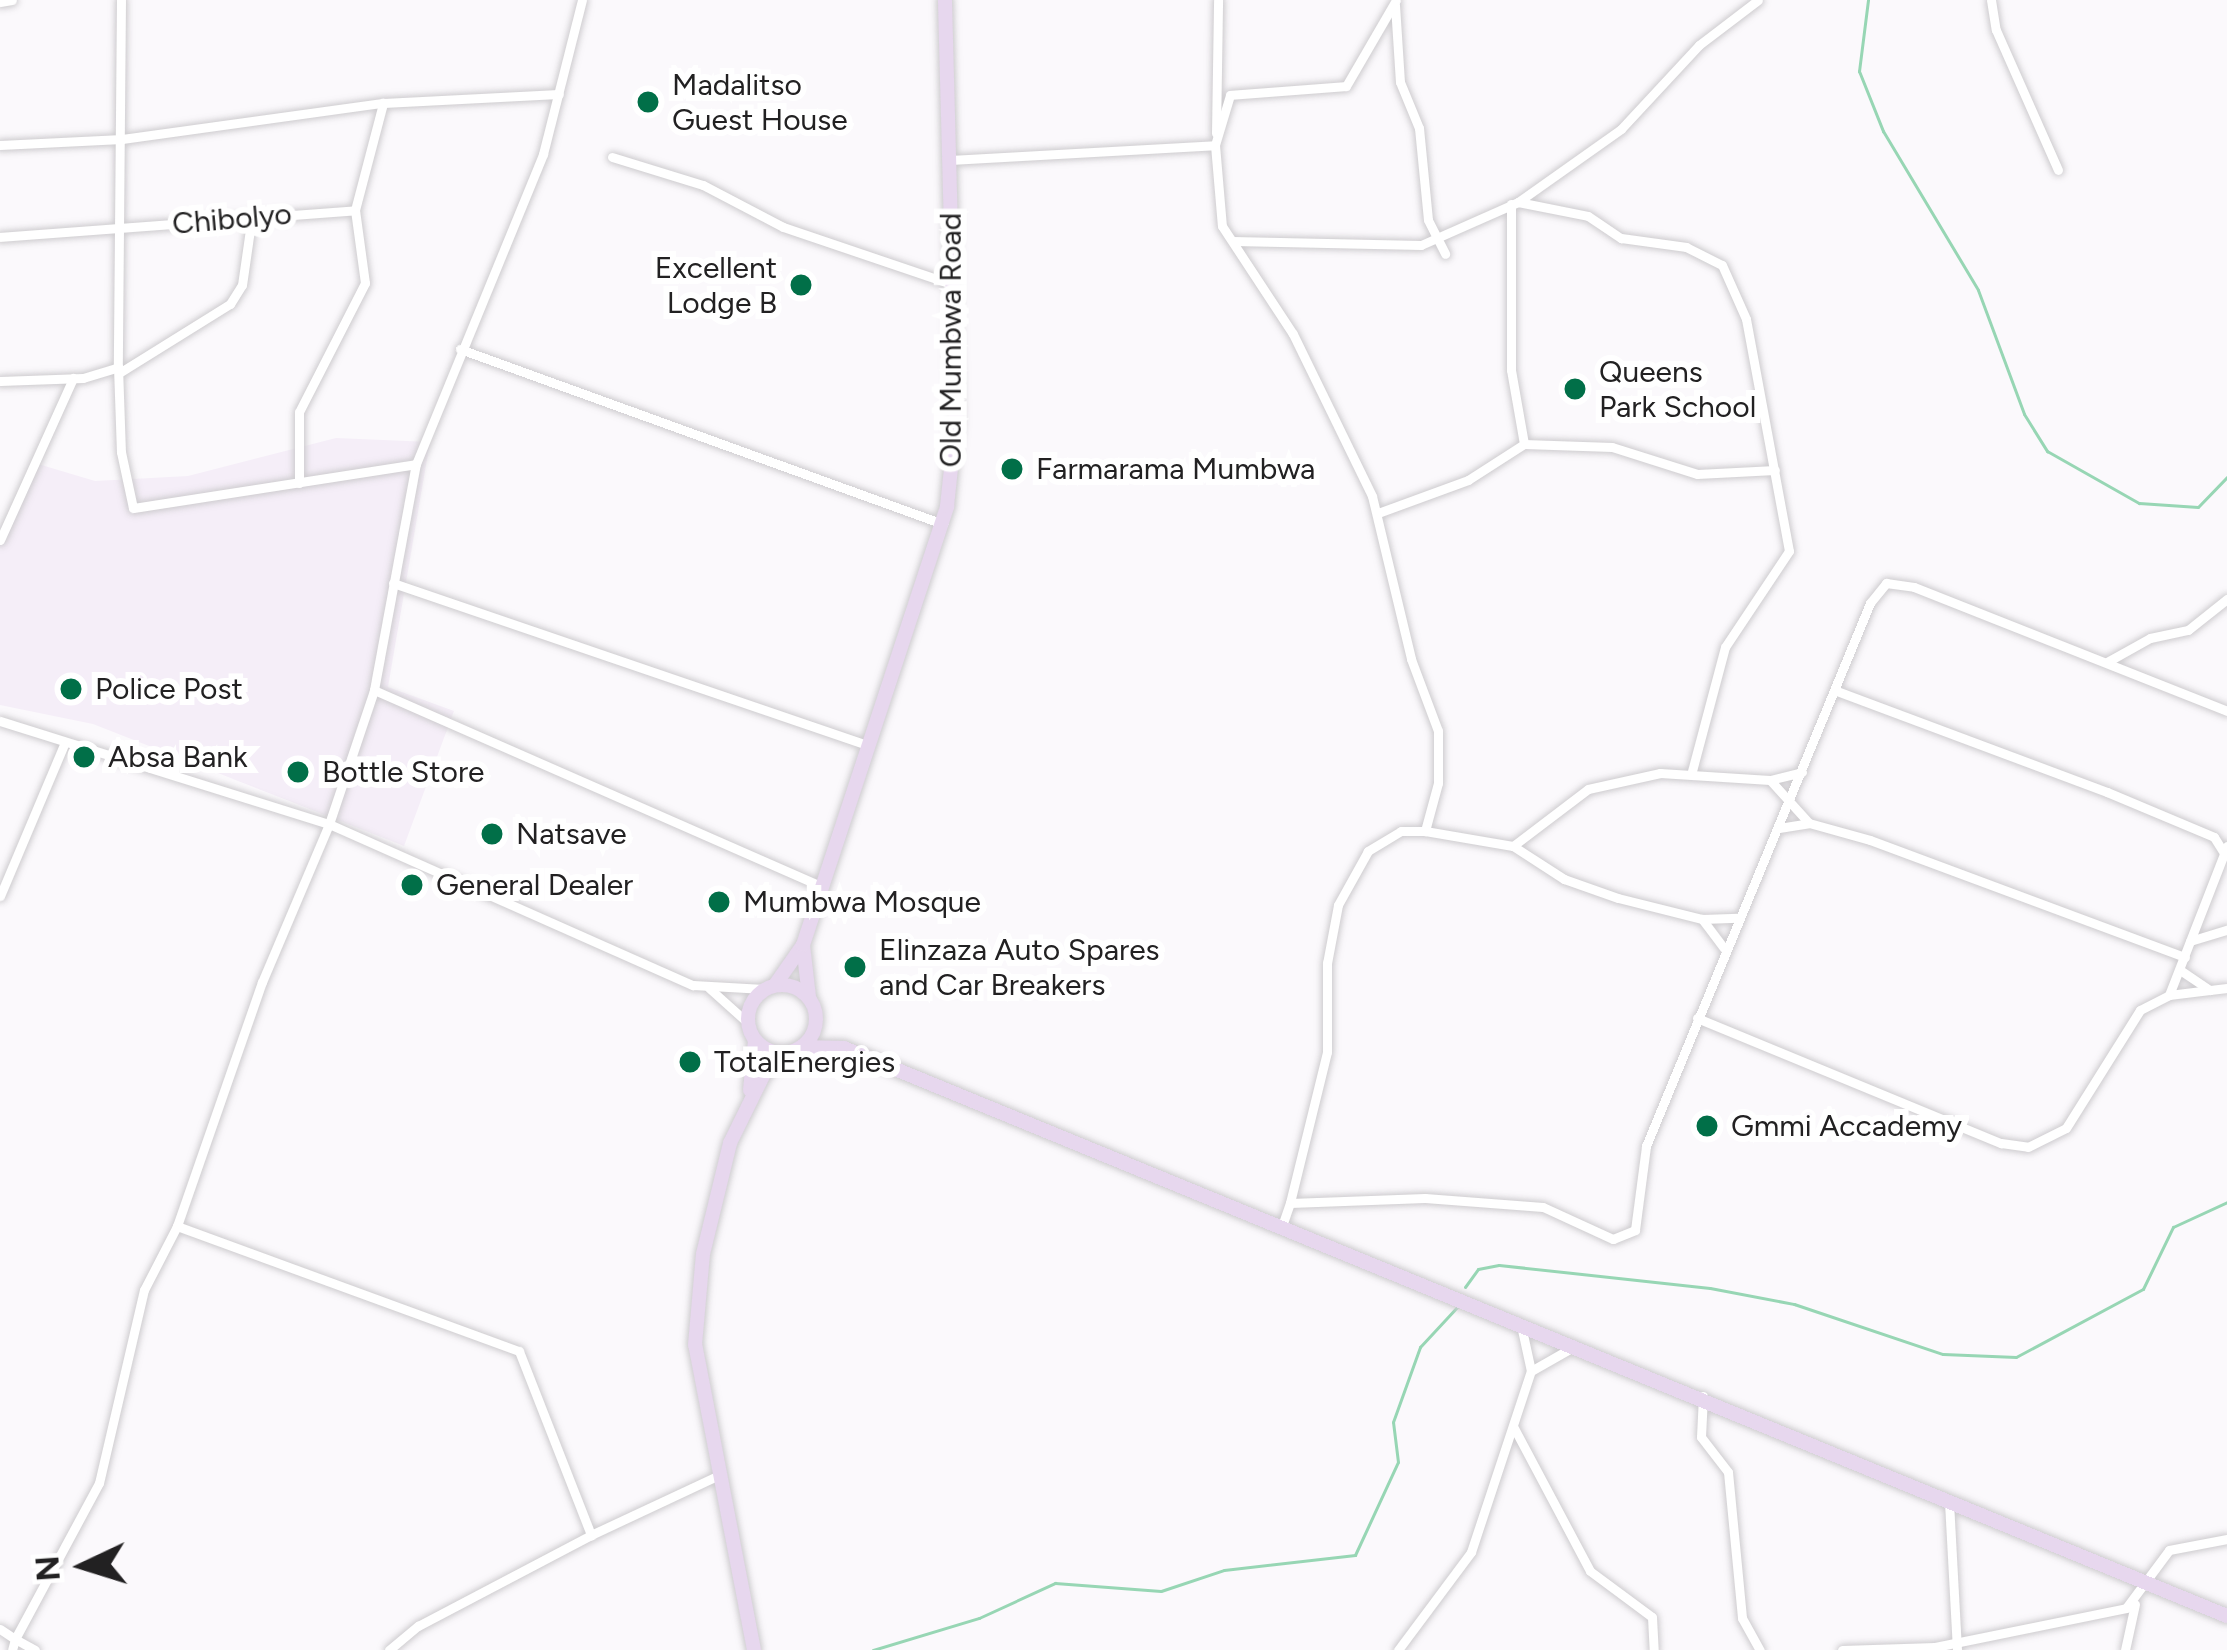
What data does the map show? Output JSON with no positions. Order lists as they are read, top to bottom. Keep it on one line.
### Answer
{"streets":{"main road":["Old Mumbwa Road"],"street":["Chibolyo"]},"places":["Madalitso Guest House","Excellent Lodge B","Queens Park School","Farmarama Mumbwa","Police Post","Absa Bank","Bottle Store","Natsave","General Dealer","Mumbwa Mosque","Elinzaza Auto Spares and Car Breakers","TotalEnergies","Gmmi Accademy"],"north":"left"}
